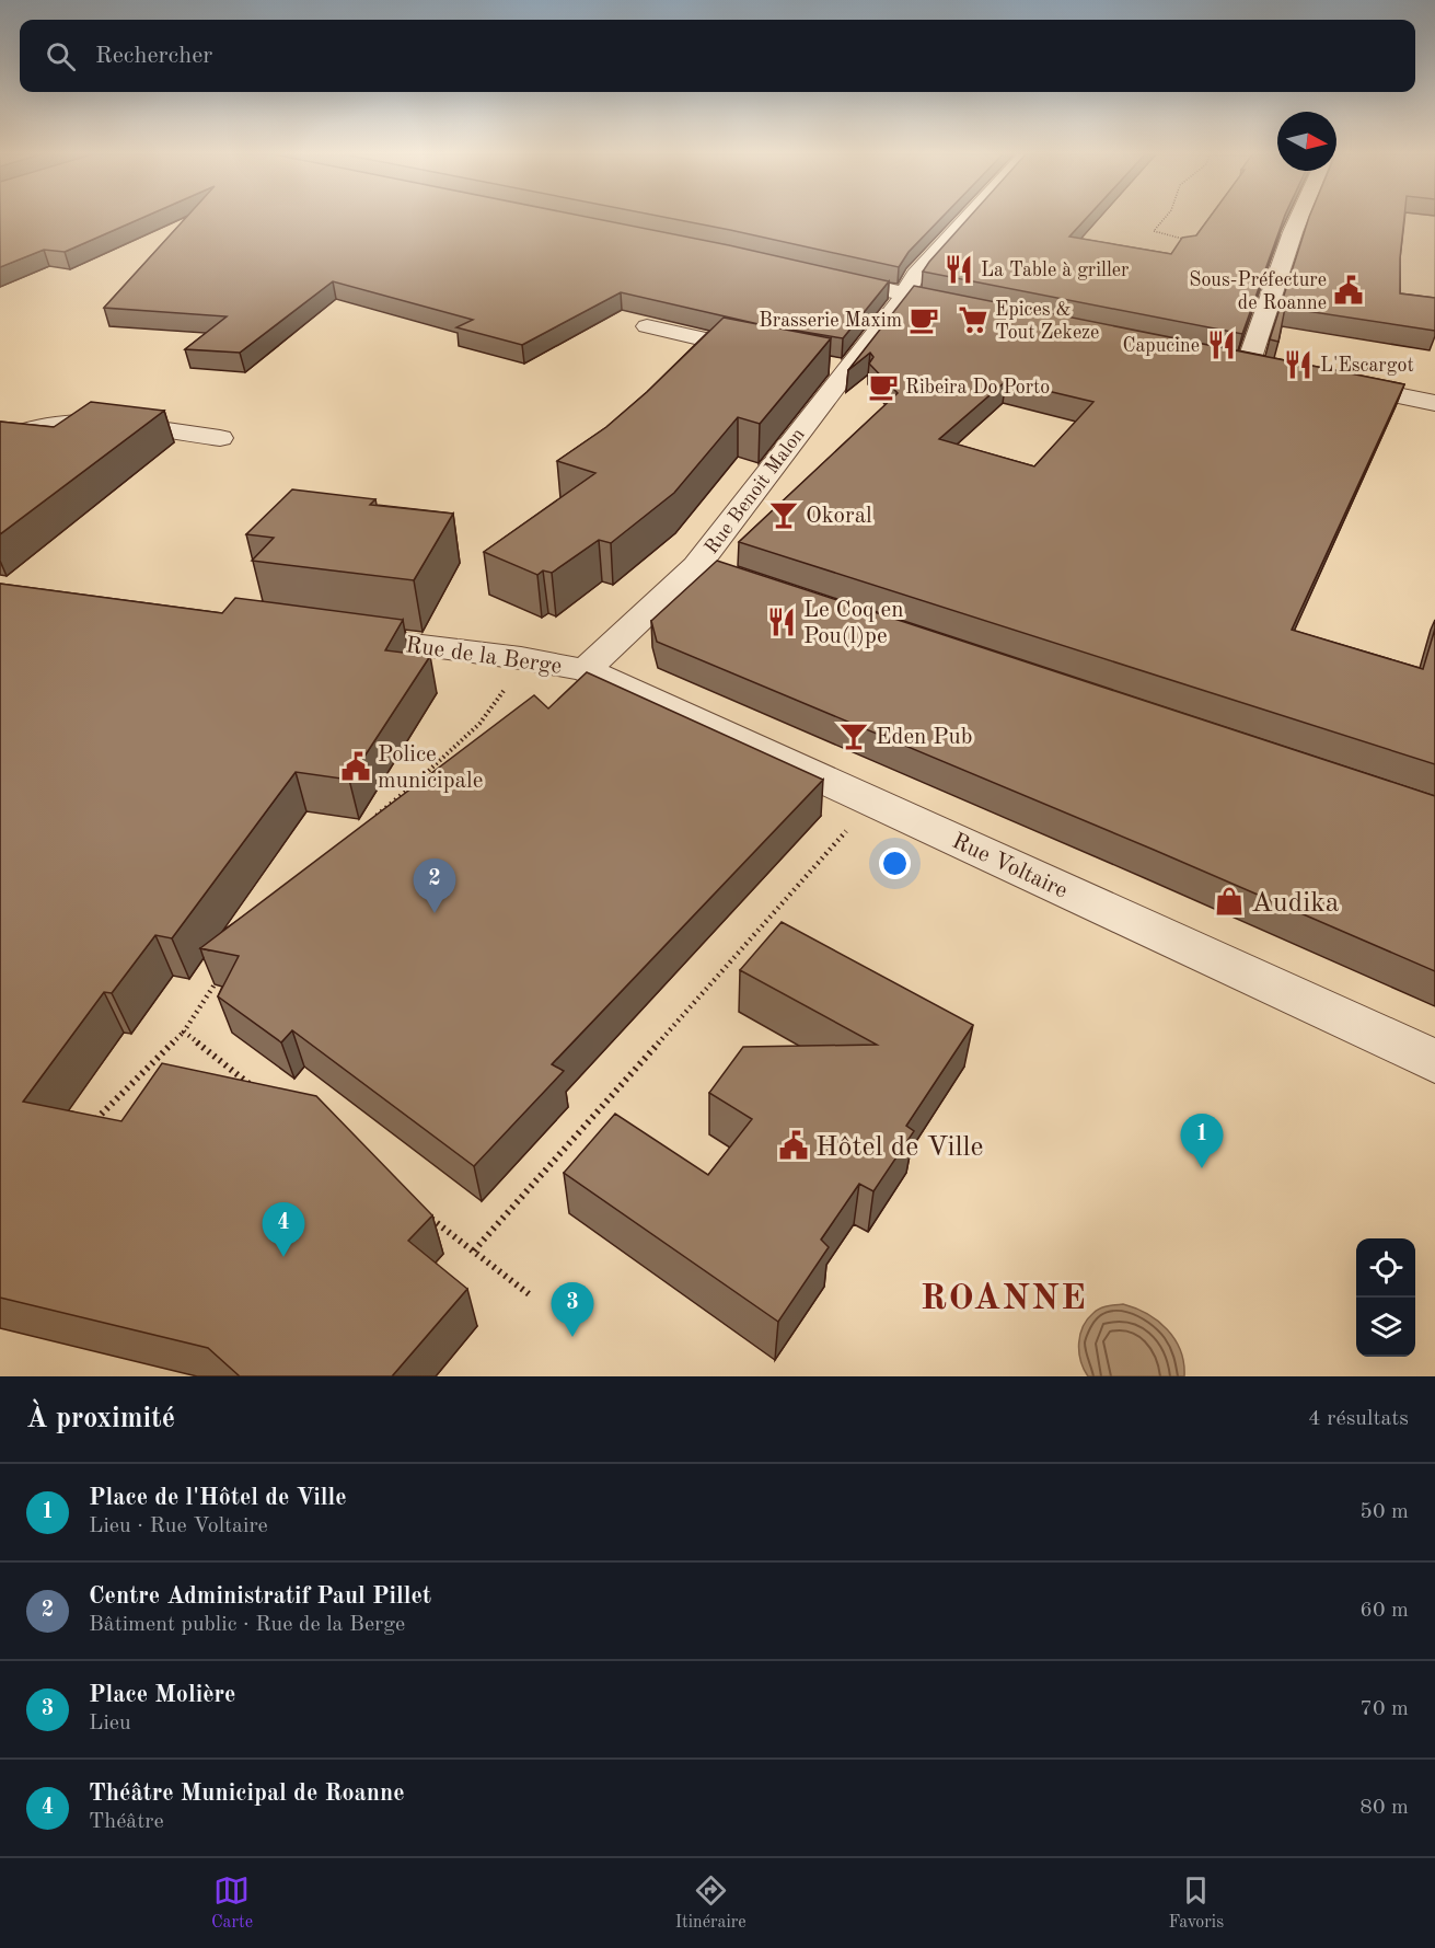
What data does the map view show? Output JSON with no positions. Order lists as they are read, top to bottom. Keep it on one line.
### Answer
{"streets":{"street":["Rue Benoit Malon","Rue de la Berge","Rue Voltaire"]},"crossings":[["Rue Benoit Malon","Rue de la Berge"],["Rue Benoit Malon","Rue Voltaire"],["Rue de la Berge","Rue Voltaire"]],"districts":["ROANNE"],"places":{"restaurant":["La Table à griller","Capucine","L'Escargot","Le Coq en Pou(l)pe"],"public building":["Sous-Préfecture de Roanne","Police municipale","Hôtel de Ville"],"cafe":["Brasserie Maxim","Ribeira Do Porto"],"supermarket":["Epices & Tout Zekeze"],"bar":["Okoral","Eden Pub"],"shop":["Audika"]},"north":"right","page":{"search":"Rechercher","pins":["2","1","4","3"],"heading":["À proximité","4 résultats"],"list":[{"mark":"1","name":"Place de l'Hôtel de Ville","note":"Lieu · Rue Voltaire","value":"50 m"},{"mark":"2","name":"Centre Administratif Paul Pillet","note":"Bâtiment public · Rue de la Berge","value":"60 m"},{"mark":"3","name":"Place Molière","note":"Lieu","value":"70 m"},{"mark":"4","name":"Théâtre Municipal de Roanne","note":"Théâtre","value":"80 m"}],"nav":["Carte","Itinéraire","Favoris"]}}
